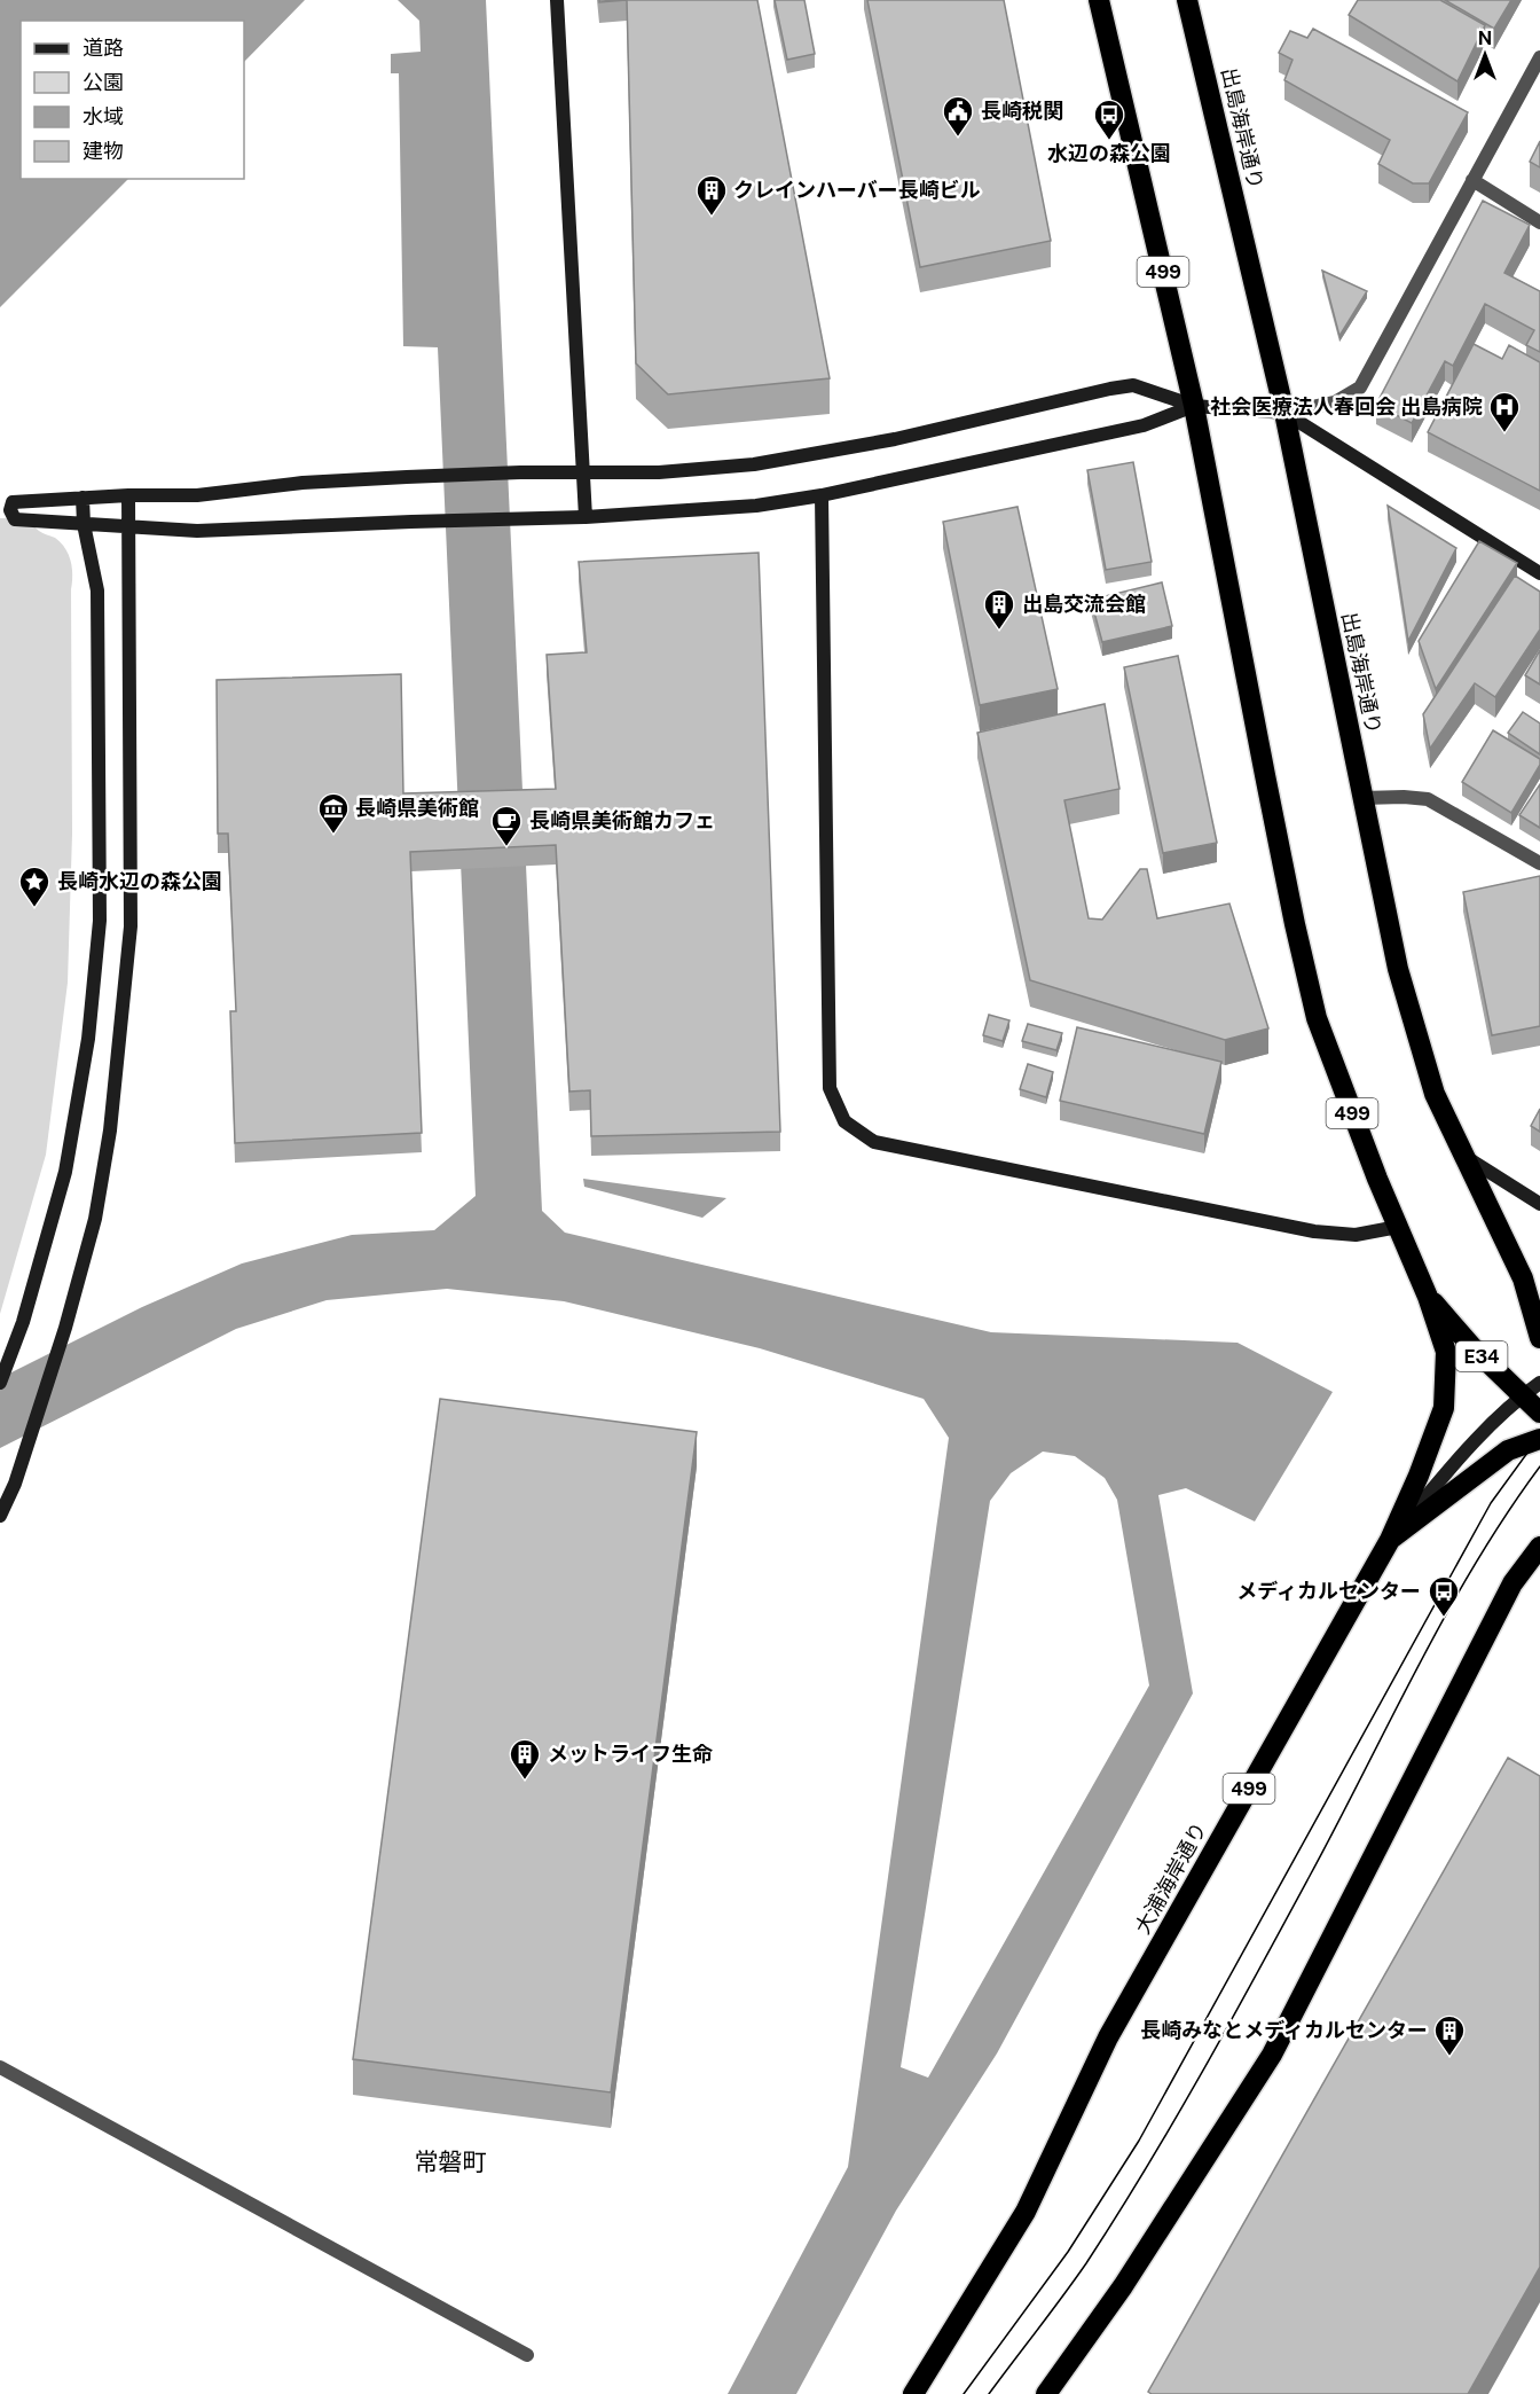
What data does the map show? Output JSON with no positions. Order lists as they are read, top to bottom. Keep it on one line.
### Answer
{"streets":{"highway":["出島海岸通り","499","E34","大浦海岸通り"]},"crossings":[["499","E34"],["499","大浦海岸通り"],["E34","大浦海岸通り"]],"districts":["常磐町"],"places":{"public building":["長崎税関"],"bus stop":["水辺の森公園","メディカルセンター"],"building":["クレインハーバー長崎ビル","出島交流会館","メットライフ生命","長崎みなとメディカルセンター"],"hospital":["社会医療法人春回会 出島病院"],"museum":["長崎県美術館"],"cafe":["長崎県美術館カフェ"],"place":["長崎水辺の森公園"]},"legend":["道路","公園","水域","建物"],"north":"top"}
